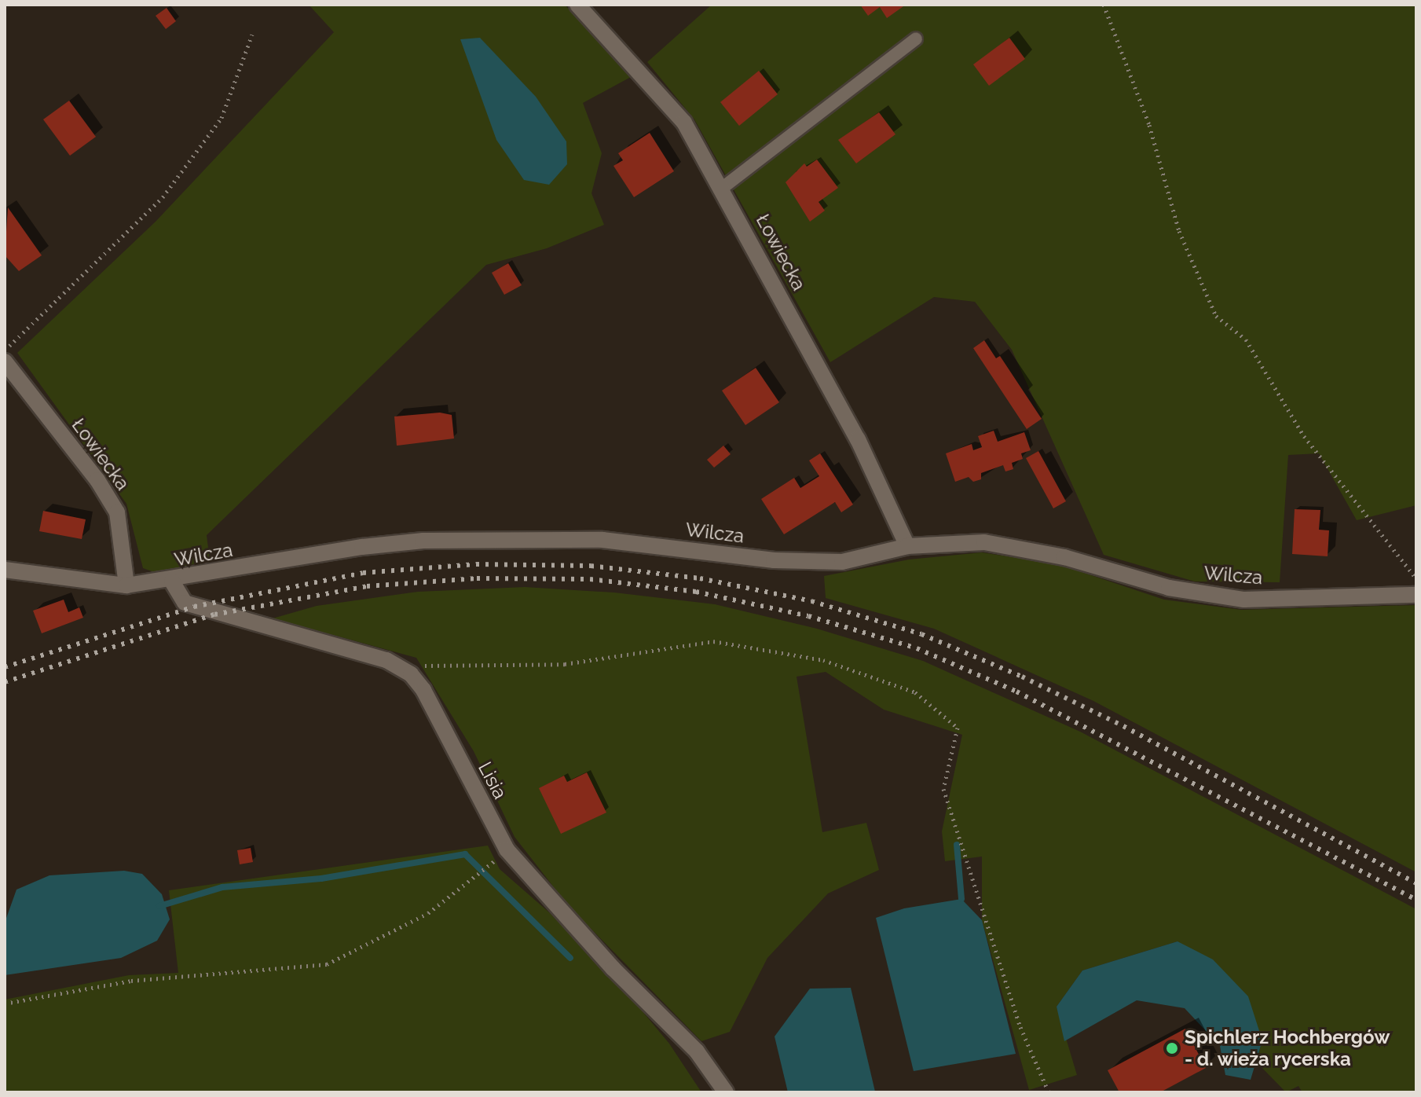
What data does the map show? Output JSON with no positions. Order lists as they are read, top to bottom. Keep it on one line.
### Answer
{"streets":{"street":["Łowiecka","Wilcza","Lisia"]},"crossings":[["Łowiecka","Wilcza"],["Wilcza","Lisia"]],"places":["Spichlerz Hochbergów - d. wieża rycerska"]}
